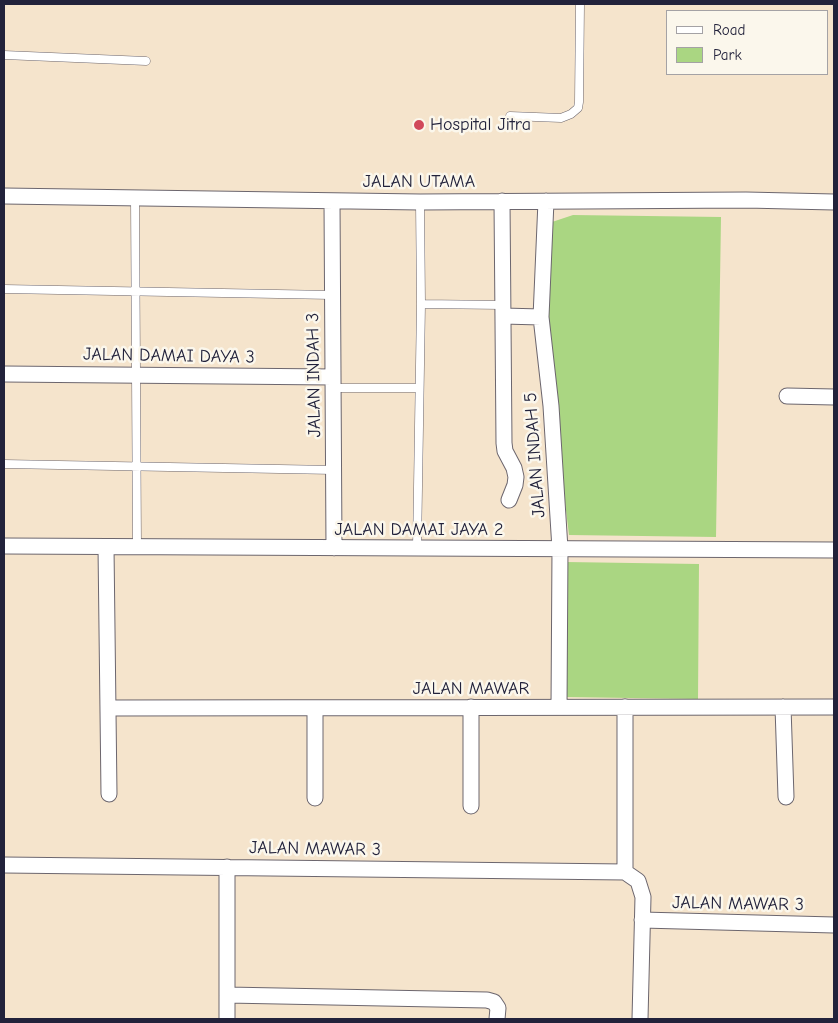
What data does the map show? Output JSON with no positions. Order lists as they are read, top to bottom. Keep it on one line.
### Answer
{"streets":{"street":["JALAN UTAMA","JALAN DAMAI DAYA 3","JALAN INDAH 3","JALAN INDAH 5","JALAN DAMAI JAYA 2","JALAN MAWAR","JALAN MAWAR 3"]},"crossings":[["JALAN UTAMA","JALAN INDAH 3"],["JALAN UTAMA","JALAN INDAH 5"],["JALAN DAMAI DAYA 3","JALAN INDAH 3"],["JALAN INDAH 3","JALAN DAMAI JAYA 2"],["JALAN INDAH 5","JALAN DAMAI JAYA 2"],["JALAN INDAH 5","JALAN MAWAR"]],"places":["Hospital Jitra"],"legend":["Road","Park"]}
